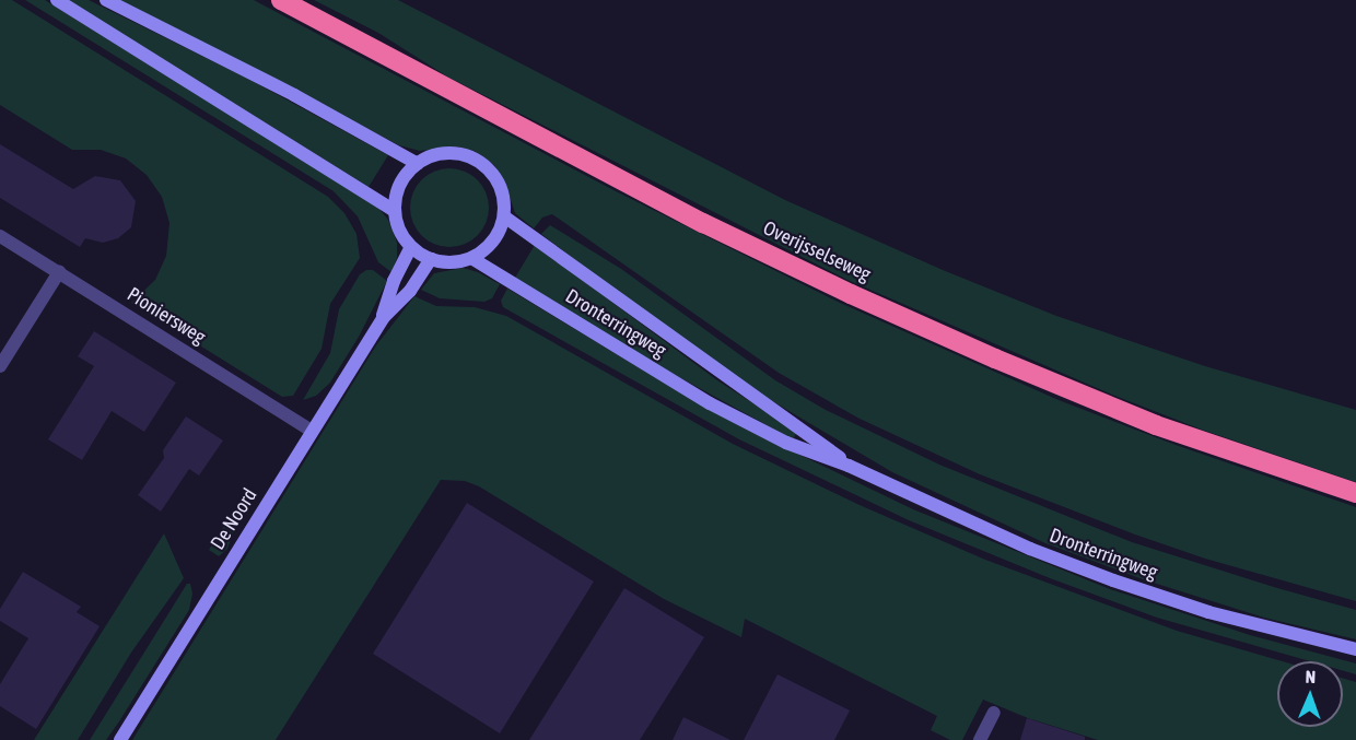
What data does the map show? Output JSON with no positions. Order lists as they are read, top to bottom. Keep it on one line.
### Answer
{"streets":{"highway":["Overijsselseweg"],"main road":["Dronterringweg","De Noord"],"street":["Pioniersweg"]},"crossings":[["Pioniersweg","De Noord"],["Dronterringweg","De Noord"]],"north":"top"}
